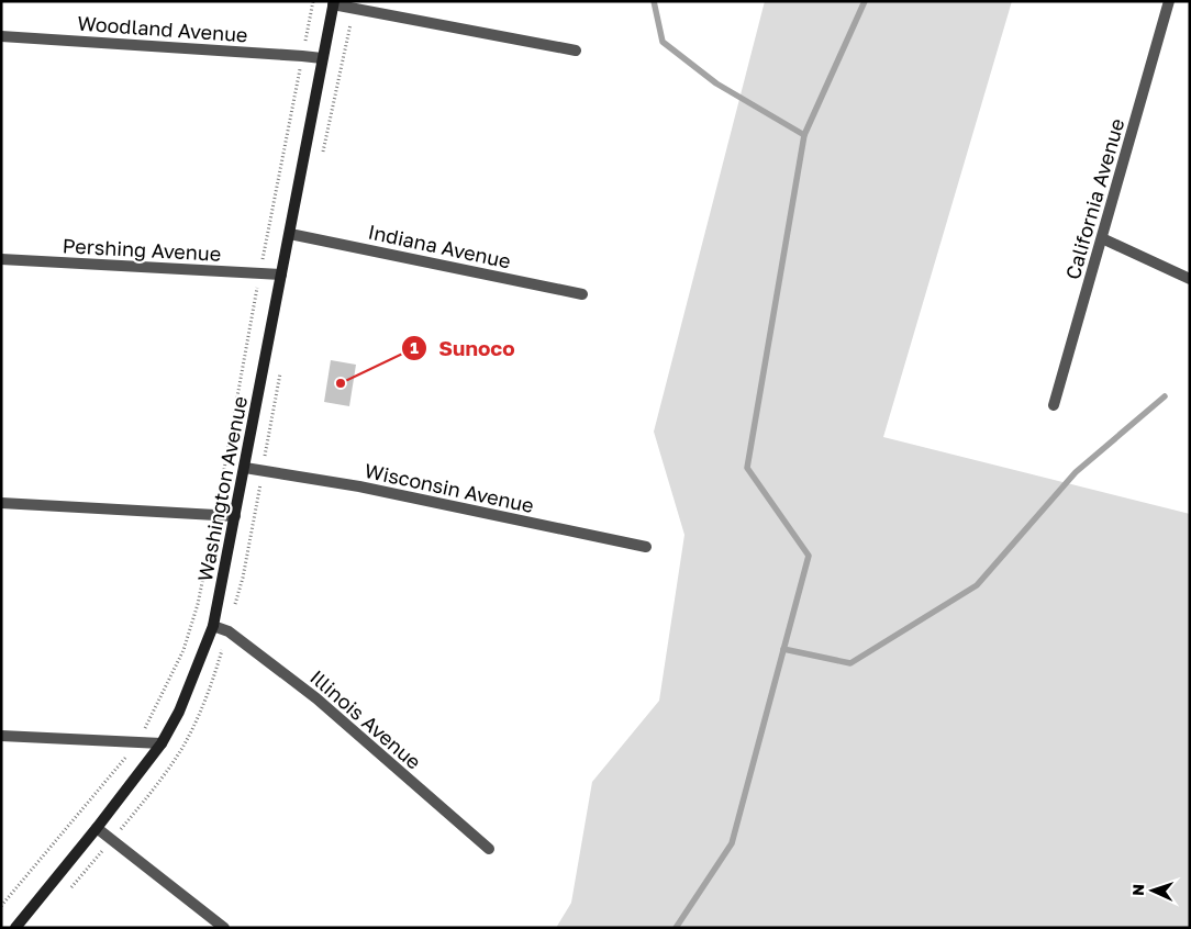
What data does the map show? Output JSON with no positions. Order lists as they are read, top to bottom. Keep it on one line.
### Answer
{"streets":{"street":["Woodland Avenue","California Avenue","Indiana Avenue","Pershing Avenue","Wisconsin Avenue","Washington Avenue","Illinois Avenue"]},"crossings":[["Woodland Avenue","Washington Avenue"],["Indiana Avenue","Washington Avenue"],["Pershing Avenue","Washington Avenue"],["Wisconsin Avenue","Washington Avenue"],["Washington Avenue","Illinois Avenue"]],"places":["Sunoco"],"north":"left"}
